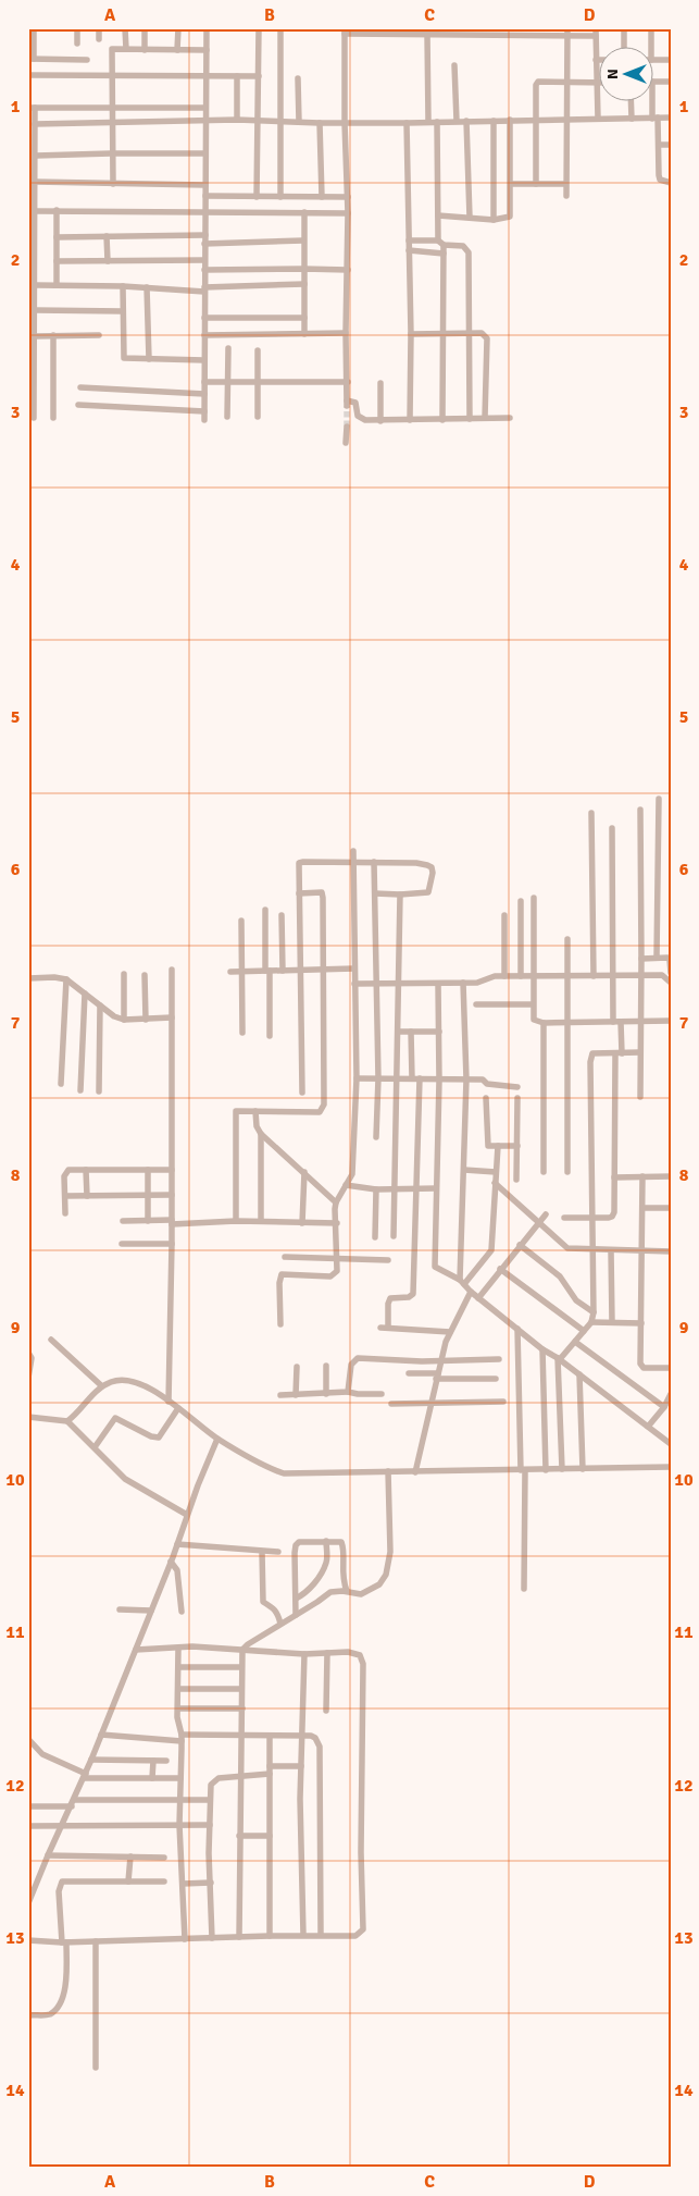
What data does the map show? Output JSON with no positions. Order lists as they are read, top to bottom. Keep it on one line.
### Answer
{"north":"left","grid":{"columns":["A","B","C","D"],"rows":["1","2","3","4","5","6","7","8","9","10","11","12","13","14"]}}
